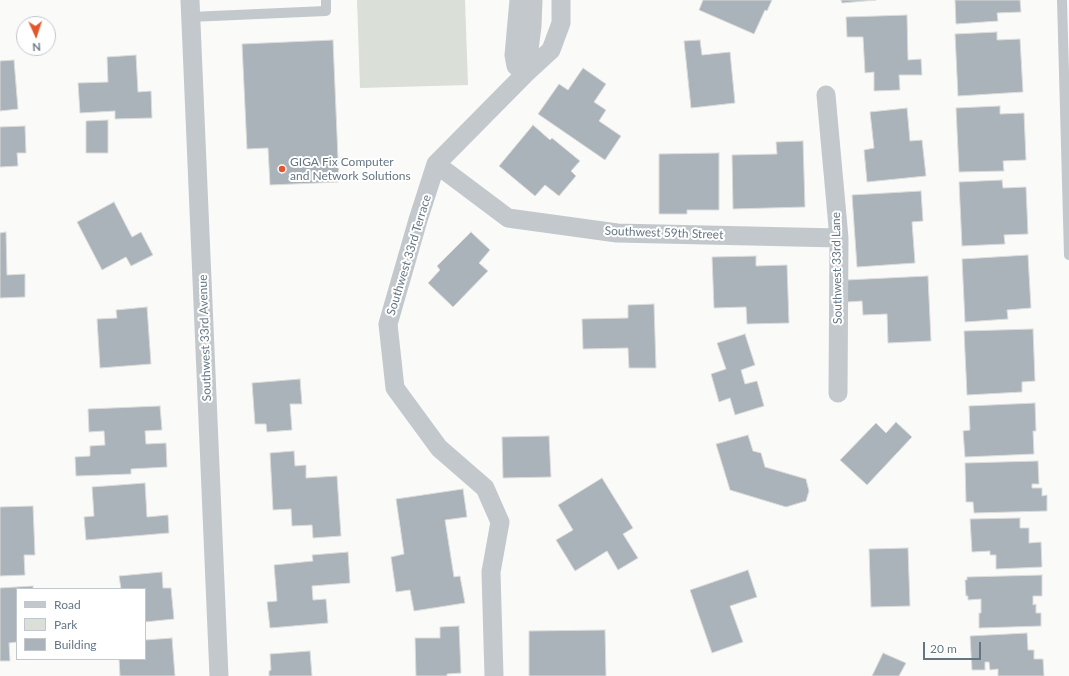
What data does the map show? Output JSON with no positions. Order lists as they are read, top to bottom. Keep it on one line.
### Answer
{"streets":{"street":["Southwest 59th Street","Southwest 33rd Terrace","Southwest 33rd Lane","Southwest 33rd Avenue"]},"crossings":[["Southwest 59th Street","Southwest 33rd Terrace"],["Southwest 59th Street","Southwest 33rd Lane"]],"places":["GIGA Fix Computer and Network Solutions"],"legend":["Road","Park","Building"],"scale_bar":"20 m","north":"bottom"}
